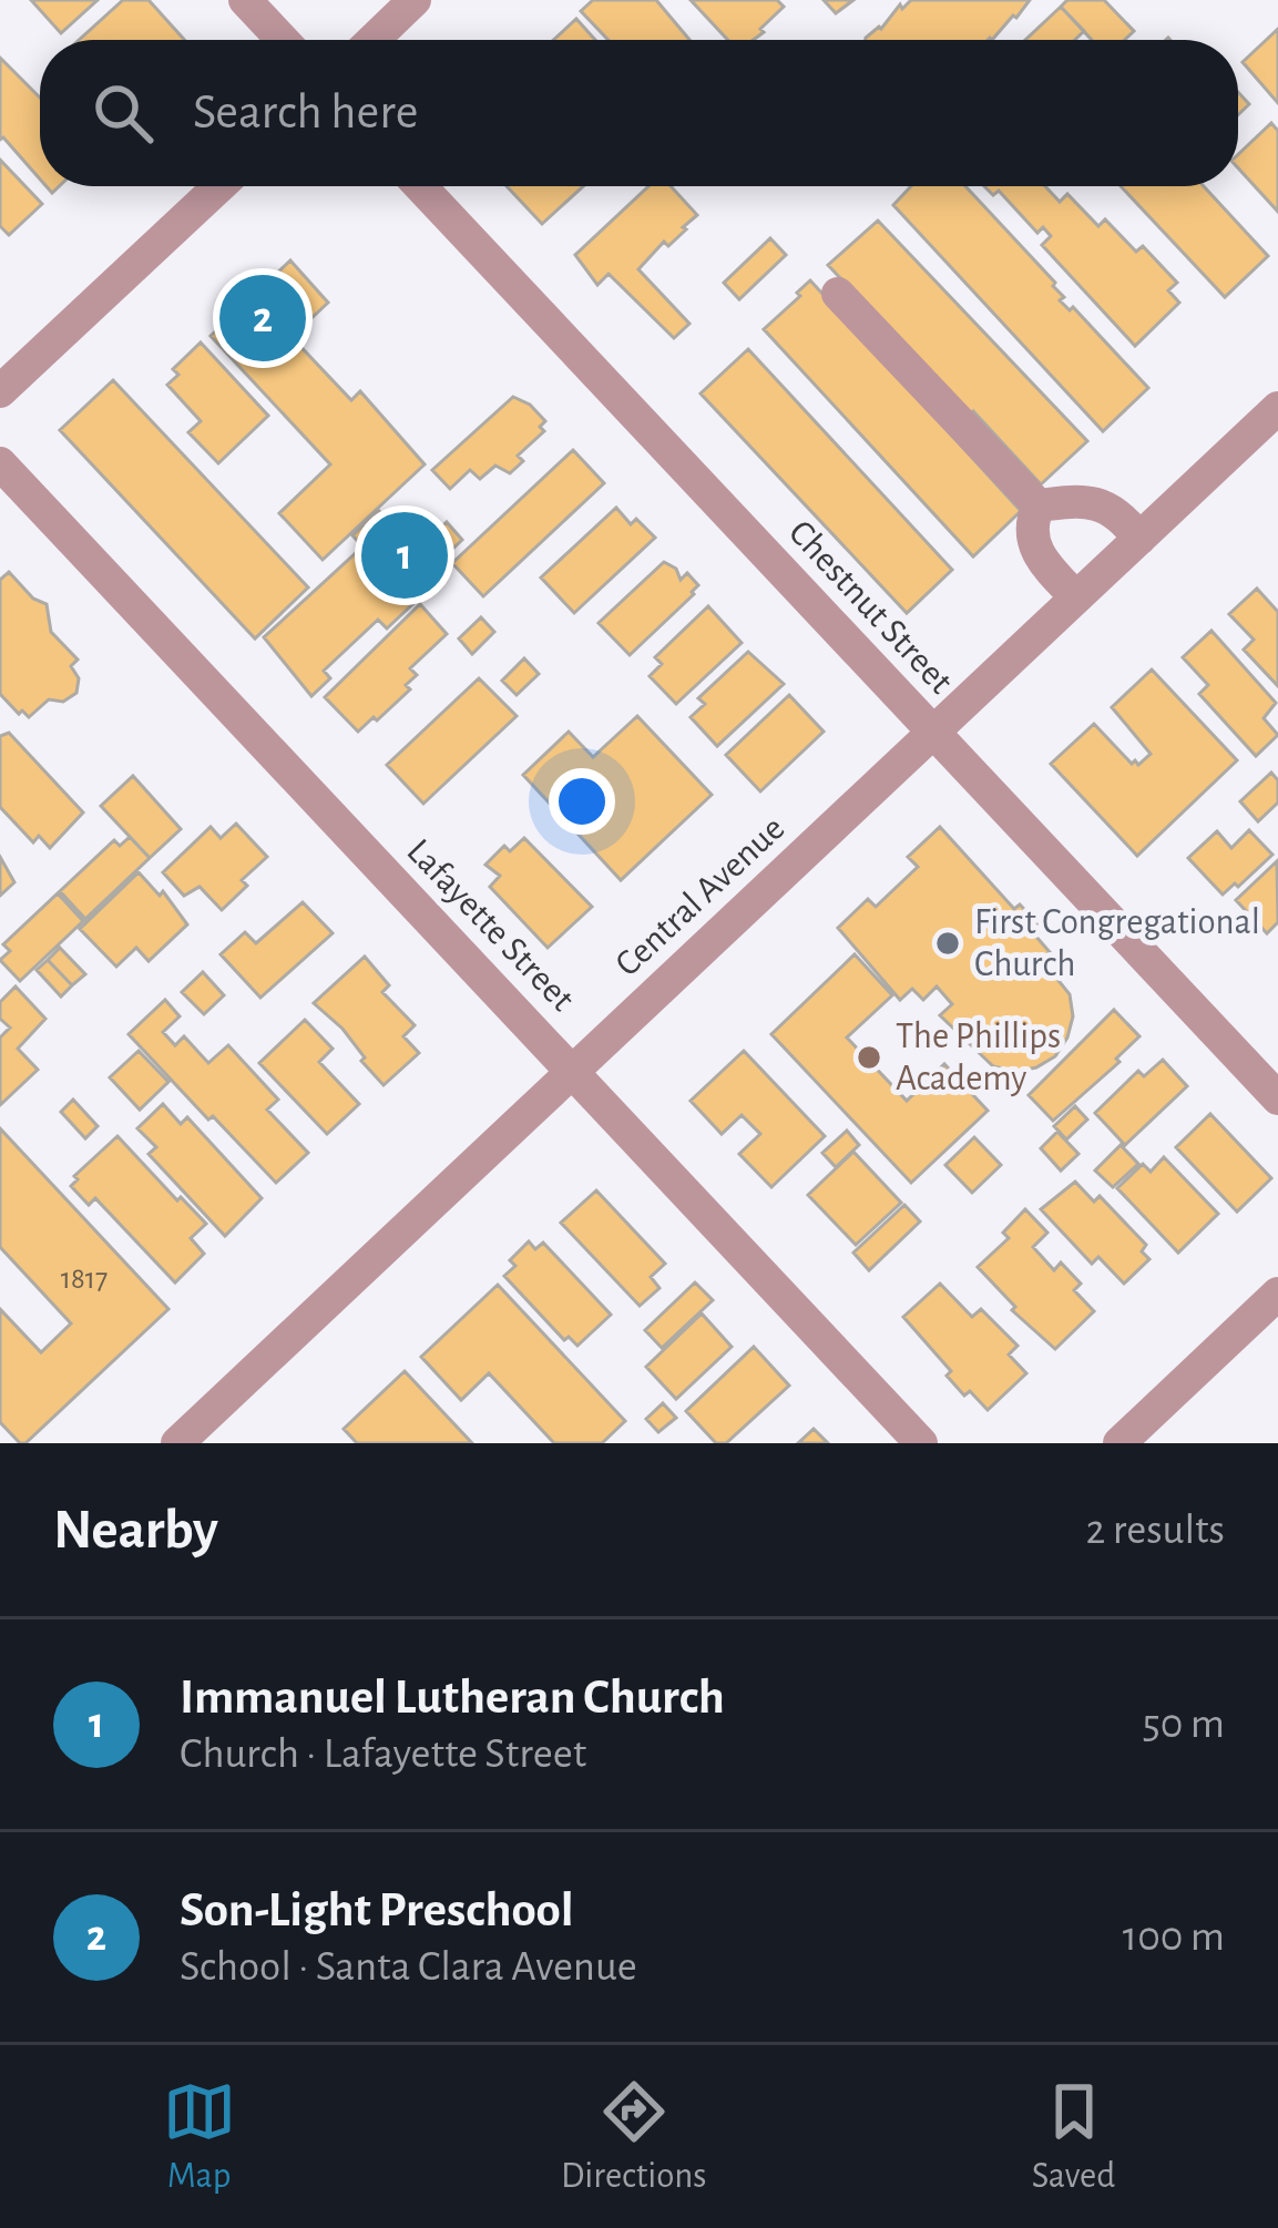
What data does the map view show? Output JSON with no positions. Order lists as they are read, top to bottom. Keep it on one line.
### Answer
{"streets":{"street":["Chestnut Street","Central Avenue","Lafayette Street"]},"crossings":[["Chestnut Street","Central Avenue"],["Central Avenue","Lafayette Street"]],"places":["First Congregational Church","The Phillips Academy"],"house_numbers":["1817"],"page":{"search":"Search here","pins":["2","1"],"heading":["Nearby","2 results"],"list":[{"mark":"1","name":"Immanuel Lutheran Church","note":"Church · Lafayette Street","value":"50 m"},{"mark":"2","name":"Son-Light Preschool","note":"School · Santa Clara Avenue","value":"100 m"}],"nav":["Map","Directions","Saved"]}}
